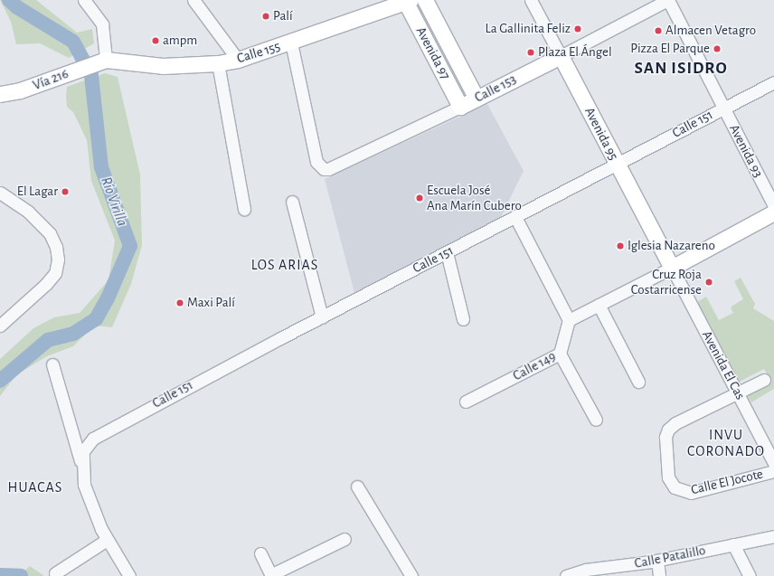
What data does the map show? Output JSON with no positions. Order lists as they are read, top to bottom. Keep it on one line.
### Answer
{"streets":{"main road":["Calle 155","Avenida 97","Vía 216","Calle 153","Avenida 95"],"street":["Calle 151","Avenida 93","Avenida El Cas","Calle 149","Calle El Jocote","Calle Patalillo"]},"crossings":[["Calle 155","Avenida 97"],["Calle 155","Vía 216"],["Calle 155","Calle 153"],["Avenida 97","Calle 153"],["Calle 153","Avenida 95"],["Calle 153","Avenida 93"],["Calle 151","Avenida 95"],["Calle 151","Avenida 93"],["Avenida 95","Avenida El Cas"],["Avenida El Cas","Calle El Jocote"]],"districts":["SAN ISIDRO","LOS ARIAS","INVU CORONADO","HUACAS"],"water":["Río Virilla"],"places":["Palí","La Gallinita Feliz","Almacen Vetagro","ampm","Pizza El Parque","Plaza El Ángel","El Lagar","Escuela José Ana Marín Cubero","Iglesia Nazareno","Cruz Roja Costarricense","Maxi Palí"]}
